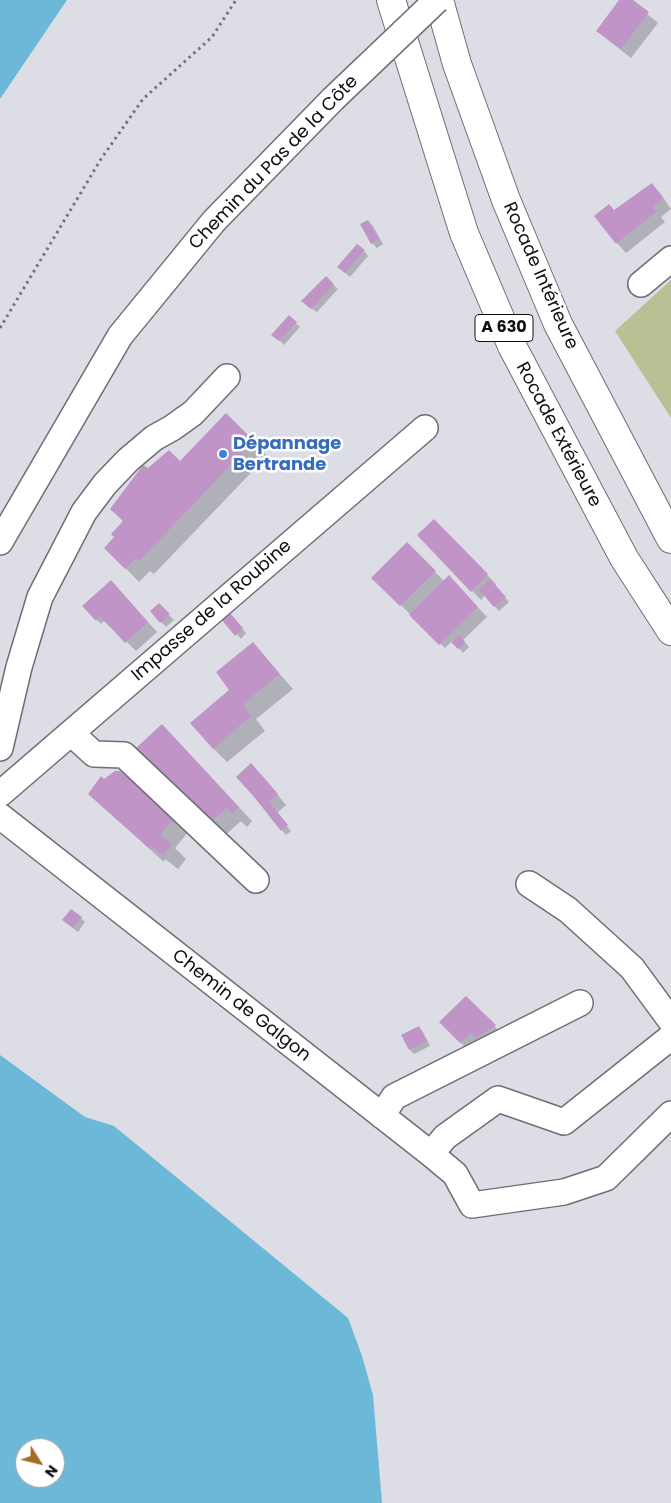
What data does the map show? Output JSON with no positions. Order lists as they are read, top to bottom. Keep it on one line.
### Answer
{"streets":{"highway":["Rocade Intérieure","A 630","Rocade Extérieure"],"street":["Chemin du Pas de la Côte","Impasse de la Roubine","Chemin de Galgon"]},"crossings":[["Chemin du Pas de la Côte","Rocade Intérieure"]],"places":["Dépannage Bertrande"],"north":"bottom right"}
